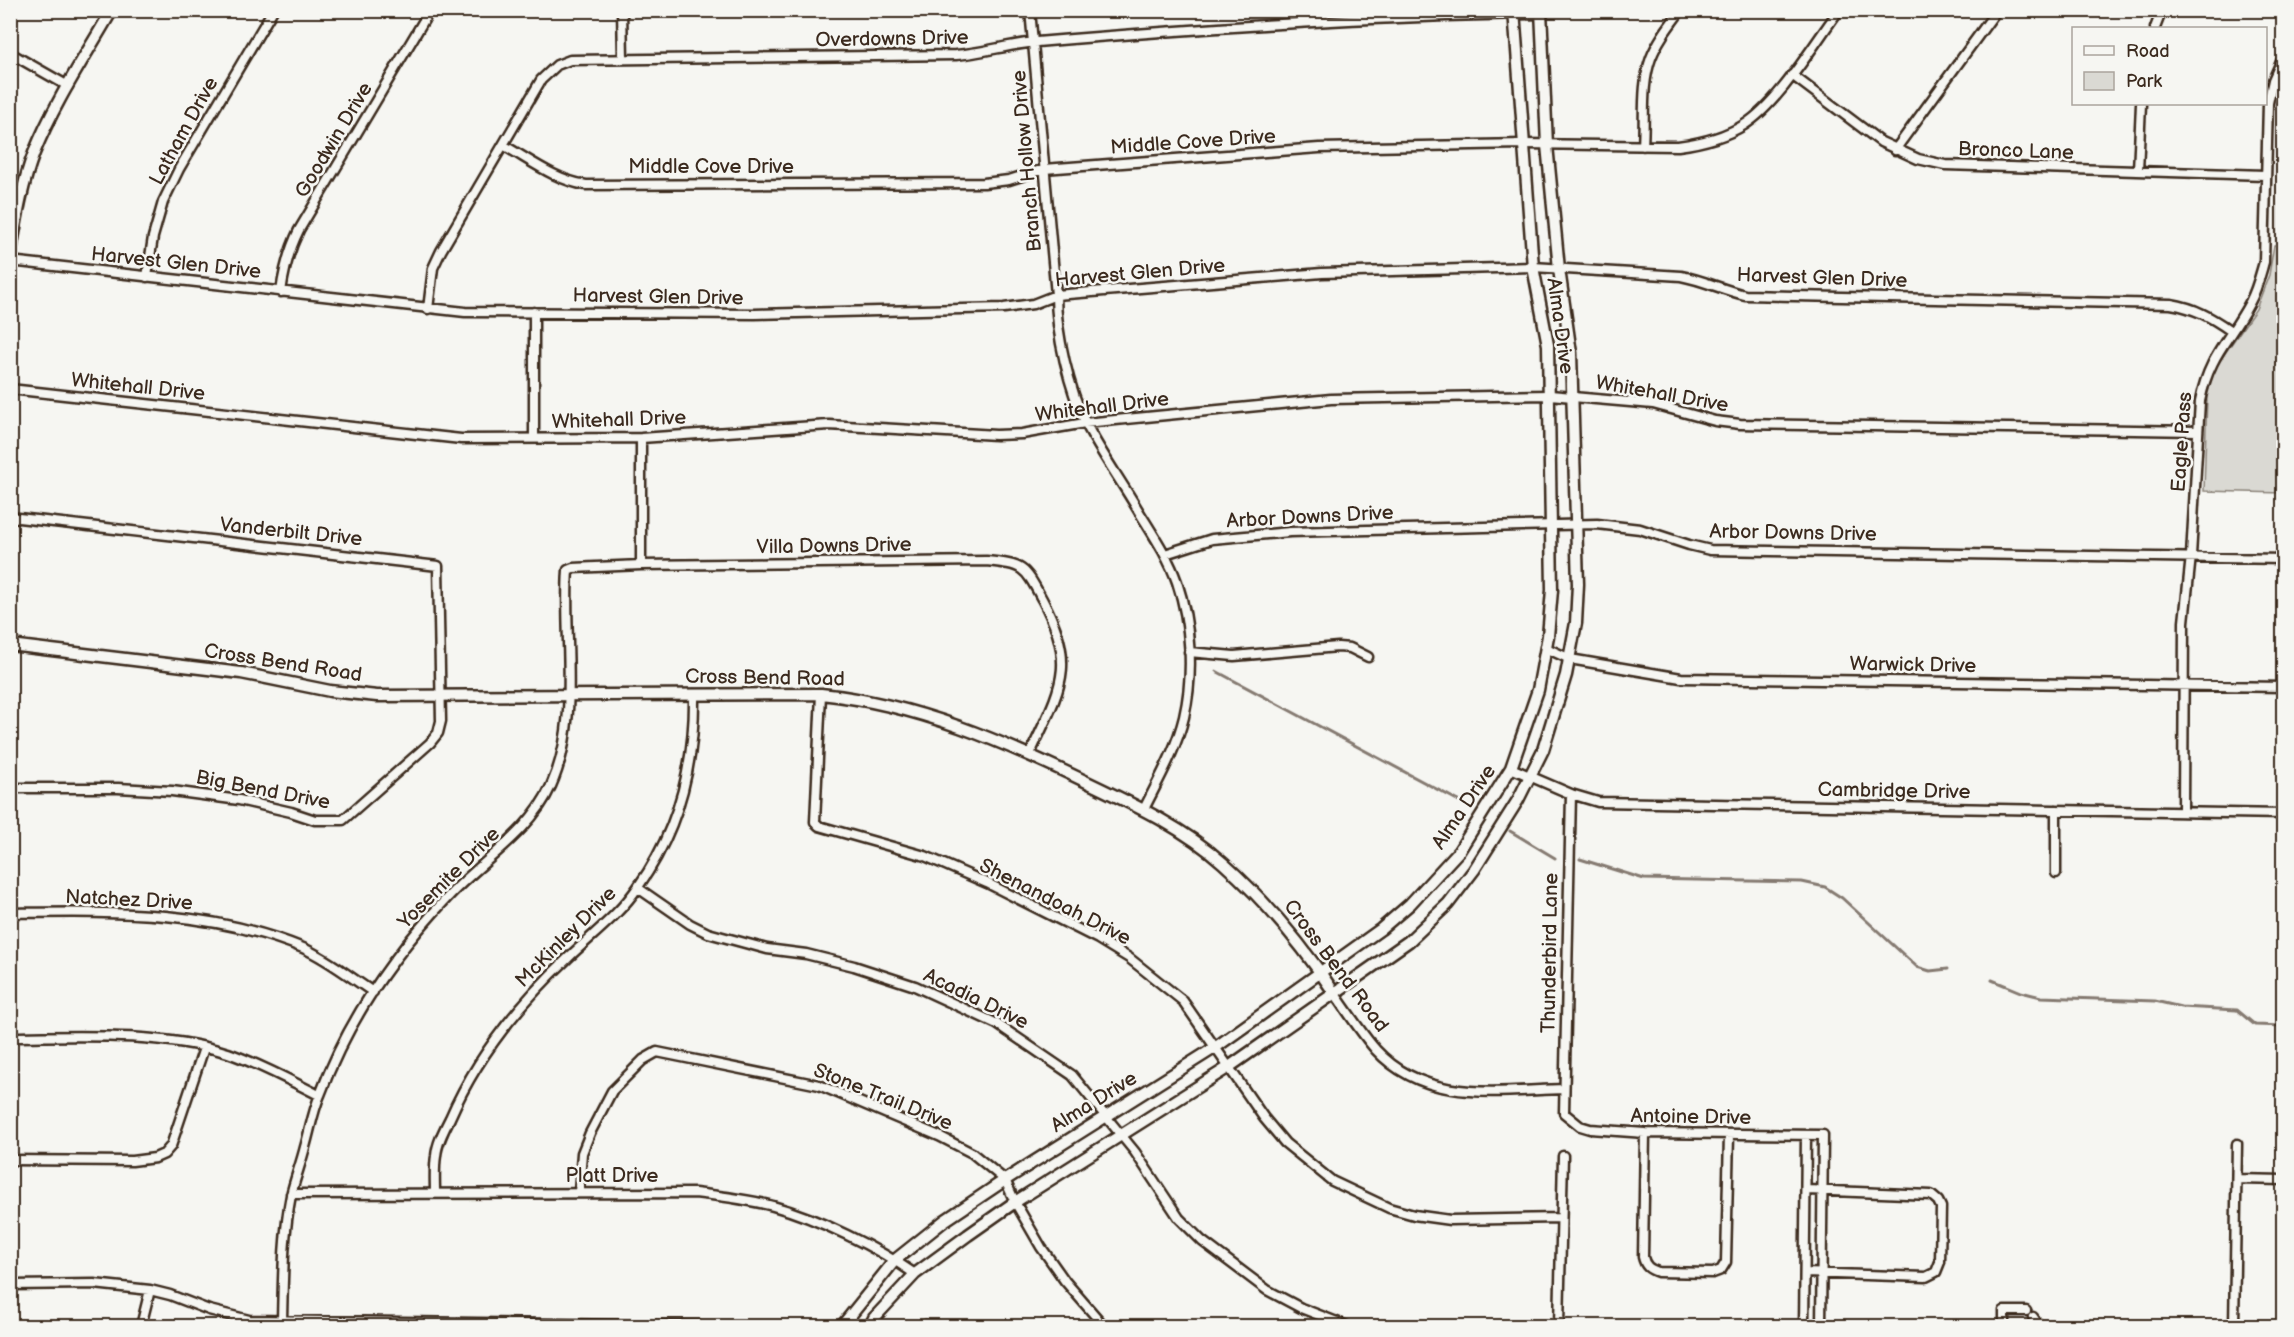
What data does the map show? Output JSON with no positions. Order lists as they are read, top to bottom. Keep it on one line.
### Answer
{"streets":{"main road":["Alma Drive","Cross Bend Road"],"street":["Overdowns Drive","Latham Drive","Goodwin Drive","Middle Cove Drive","Bronco Lane","Branch Hollow Drive","Harvest Glen Drive","Whitehall Drive","Eagle Pass","Arbor Downs Drive","Vanderbilt Drive","Villa Downs Drive","Warwick Drive","Big Bend Drive","Cambridge Drive","Yosemite Drive","Natchez Drive","Shenandoah Drive","McKinley Drive","Thunderbird Lane","Acadia Drive","Stone Trail Drive","Antoine Drive","Platt Drive"]},"crossings":[["Overdowns Drive","Middle Cove Drive"],["Overdowns Drive","Branch Hollow Drive"],["Overdowns Drive","Harvest Glen Drive"],["Overdowns Drive","Alma Drive"],["Latham Drive","Harvest Glen Drive"],["Goodwin Drive","Harvest Glen Drive"],["Middle Cove Drive","Bronco Lane"],["Middle Cove Drive","Branch Hollow Drive"],["Middle Cove Drive","Alma Drive"],["Bronco Lane","Eagle Pass"],["Branch Hollow Drive","Harvest Glen Drive"],["Branch Hollow Drive","Whitehall Drive"],["Branch Hollow Drive","Arbor Downs Drive"],["Branch Hollow Drive","Cross Bend Road"],["Harvest Glen Drive","Alma Drive"],["Harvest Glen Drive","Eagle Pass"],["Alma Drive","Whitehall Drive"],["Alma Drive","Arbor Downs Drive"],["Alma Drive","Cross Bend Road"],["Alma Drive","Warwick Drive"],["Alma Drive","Cambridge Drive"],["Alma Drive","Shenandoah Drive"],["Alma Drive","Acadia Drive"],["Alma Drive","Stone Trail Drive"],["Alma Drive","Platt Drive"],["Whitehall Drive","Eagle Pass"],["Eagle Pass","Arbor Downs Drive"],["Eagle Pass","Warwick Drive"],["Eagle Pass","Cambridge Drive"],["Vanderbilt Drive","Cross Bend Road"],["Vanderbilt Drive","Big Bend Drive"],["Villa Downs Drive","Cross Bend Road"],["Villa Downs Drive","Yosemite Drive"],["Cross Bend Road","Big Bend Drive"],["Cross Bend Road","Yosemite Drive"],["Cross Bend Road","Shenandoah Drive"],["Cross Bend Road","McKinley Drive"],["Cross Bend Road","Thunderbird Lane"],["Cambridge Drive","Thunderbird Lane"],["Yosemite Drive","Natchez Drive"],["Yosemite Drive","Platt Drive"],["McKinley Drive","Acadia Drive"],["McKinley Drive","Platt Drive"],["Thunderbird Lane","Antoine Drive"],["Stone Trail Drive","Platt Drive"]],"legend":["Road","Park"]}
